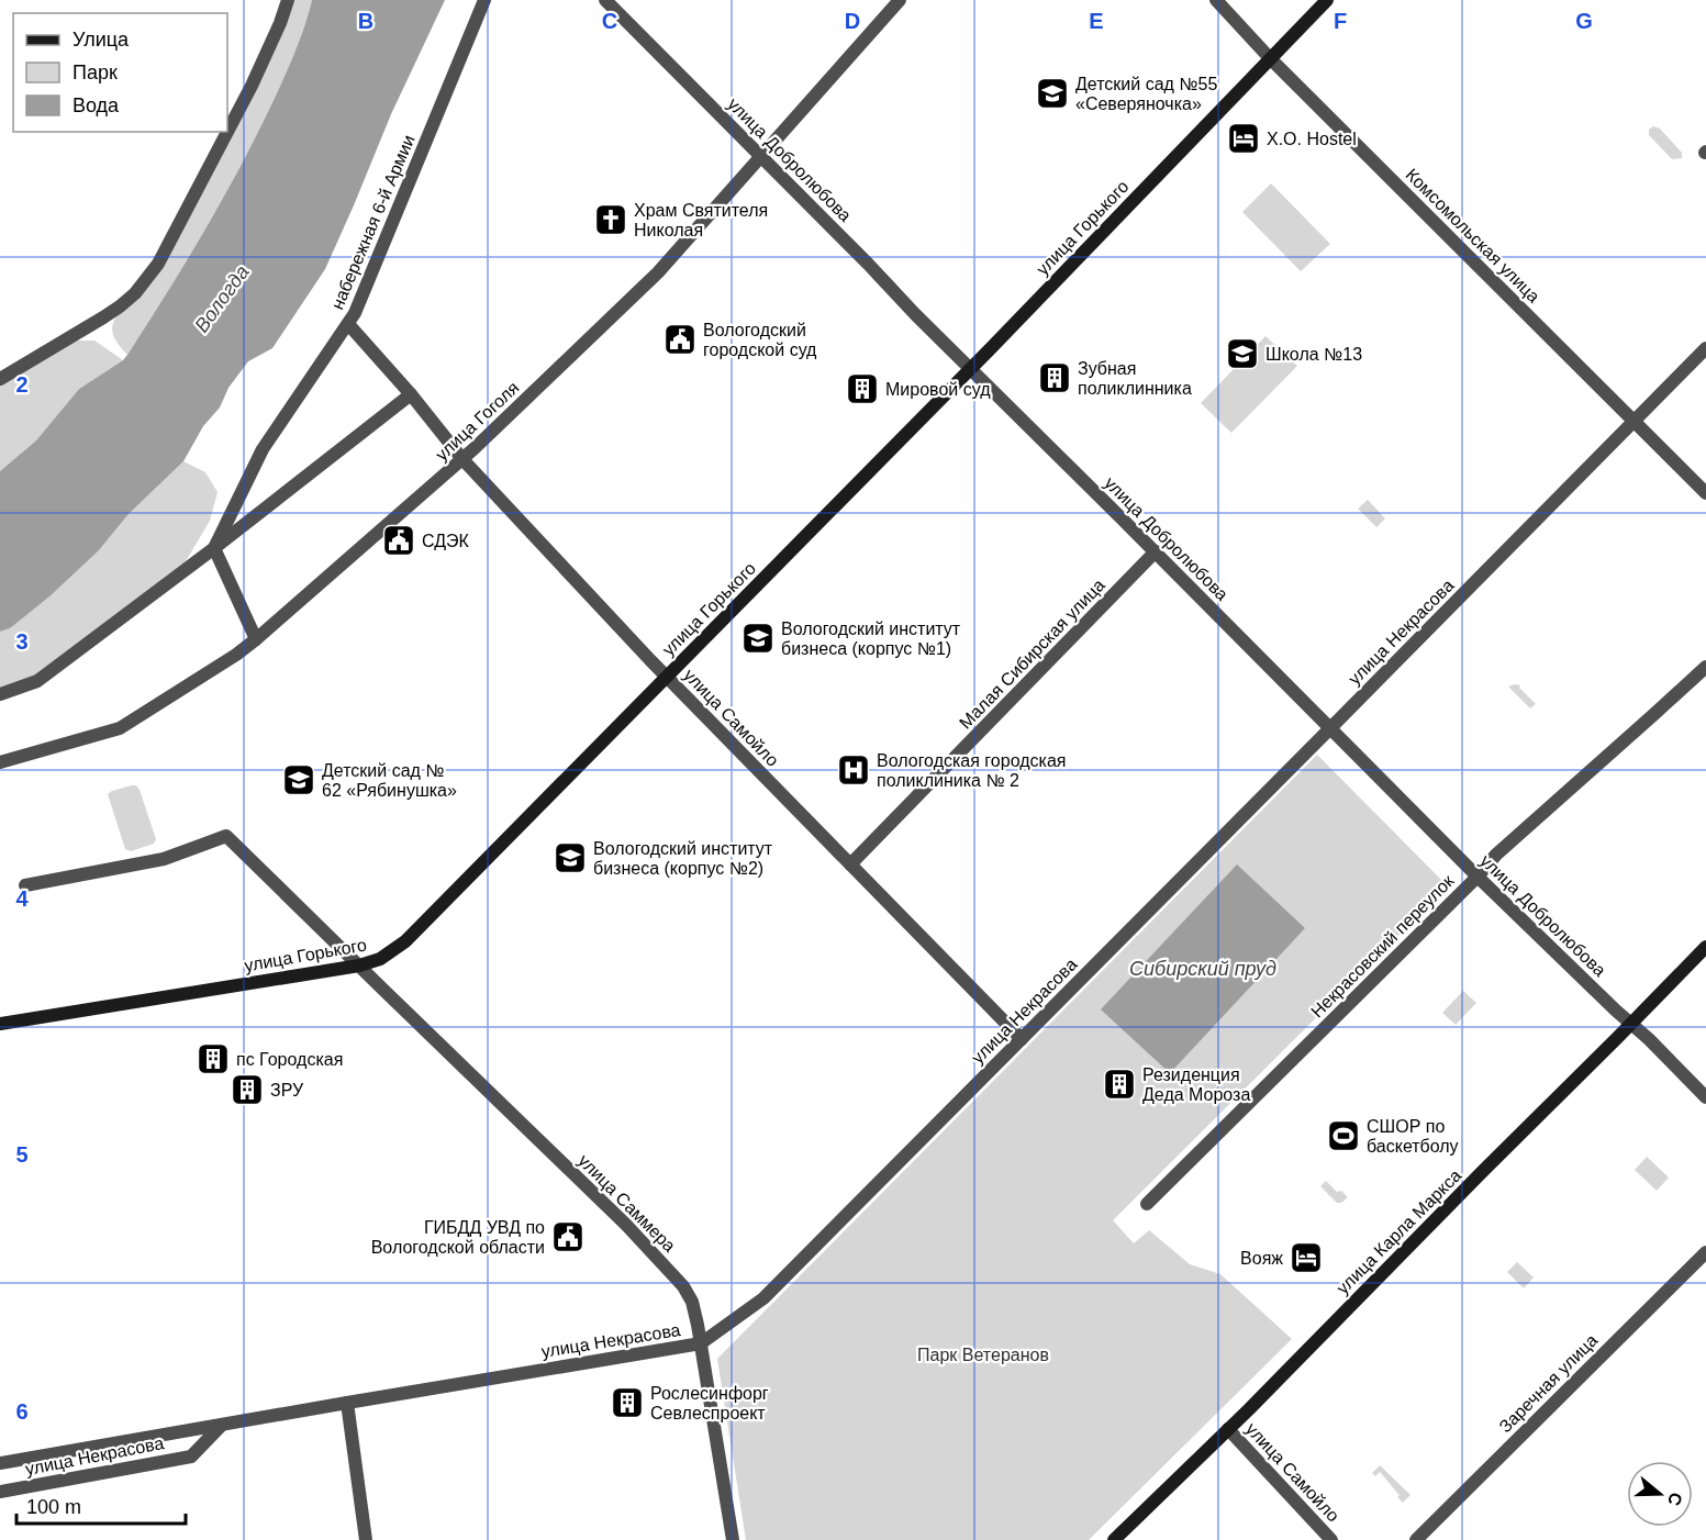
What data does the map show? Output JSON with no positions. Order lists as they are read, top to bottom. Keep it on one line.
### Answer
{"streets":{"street":["улица Добролюбова","набережная 6-й Армии","улица Горького","Комсомольская улица","улица Гоголя","улица Некрасова","Малая Сибирская улица","улица Самойло","Некрасовский переулок","улица Саммера","улица Карла Маркса","Заречная улица"]},"crossings":[["улица Добролюбова","улица Горького"],["улица Добролюбова","улица Гоголя"],["улица Добролюбова","улица Некрасова"],["улица Добролюбова","Малая Сибирская улица"],["улица Добролюбова","Некрасовский переулок"],["улица Добролюбова","улица Карла Маркса"],["набережная 6-й Армии","улица Самойло"],["улица Горького","Комсомольская улица"],["улица Горького","улица Самойло"],["улица Горького","улица Саммера"],["Комсомольская улица","улица Некрасова"],["улица Гоголя","улица Самойло"],["улица Некрасова","улица Самойло"],["улица Некрасова","улица Саммера"],["Малая Сибирская улица","улица Самойло"],["улица Самойло","улица Карла Маркса"]],"water":["Вологда","Сибирский пруд"],"parks":["Парк Ветеранов"],"places":{"school or university":["Детский сад №55 «Северяночка»","Школа №13","Вологодский институт бизнеса (корпус №1)","Детский сад № 62 «Рябинушка»","Вологодский институт бизнеса (корпус №2)"],"hotel":["X.O. Hostel","Вояж"],"church":["Храм Святителя Николая"],"public building":["Вологодский городской суд","СДЭК","ГИБДД УВД по Вологодской области"],"building":["Зубная поликлинника","Мировой суд","пс Городская","Резиденция Деда Мороза","ЗРУ","Рослесинфорг Севлеспроект"],"hospital":["Вологодская городская поликлиника № 2"],"sports":["СШОР по баскетболу"]},"legend":["Улица","Парк","Вода"],"scale_bar":"100 m","north":"right","grid":{"columns":["B","C","D","E","F","G"],"rows":["2","3","4","5","6"]}}
